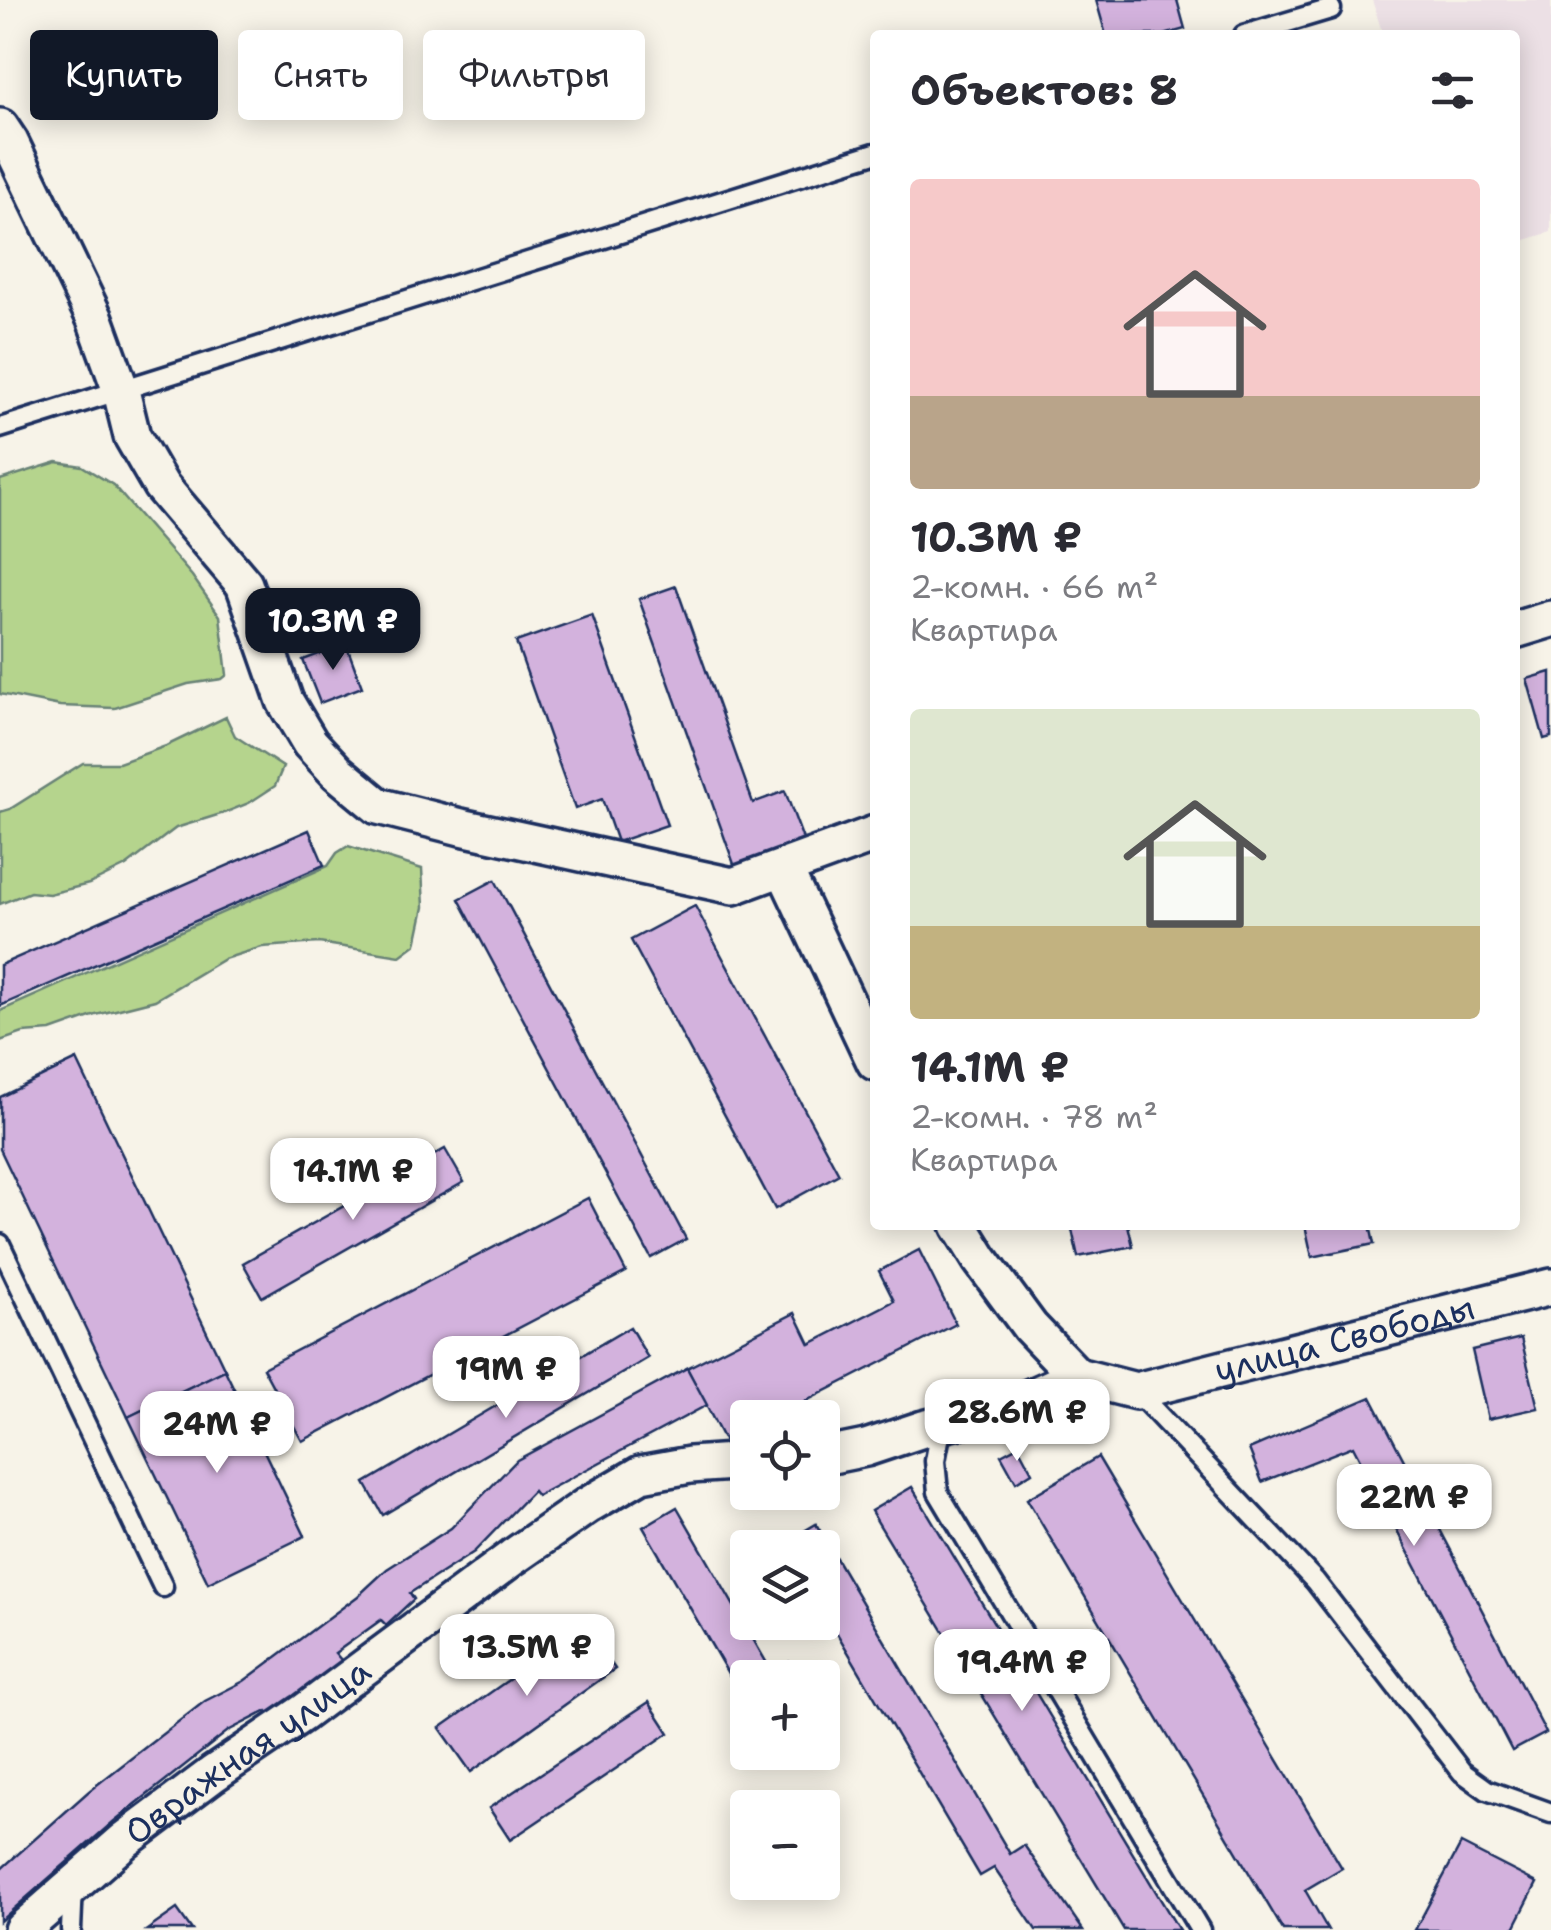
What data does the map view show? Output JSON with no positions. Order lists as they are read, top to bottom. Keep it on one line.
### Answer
{"streets":{"street":["улица Свободы","Овражная улица"]},"page":{"chip":["Купить","Снять","Фильтры"],"heading":"Объектов: 8","list":[{"name":"10.3M ₽","note":"2-комн. · 66 m² · Квартира"},{"name":"14.1M ₽","note":"2-комн. · 78 m² · Квартира"}],"price":["10.3M ₽","14.1M ₽","19M ₽","28.6M ₽","24M ₽","22M ₽","13.5M ₽","19.4M ₽"],"map_buttons":["+","−"]}}
